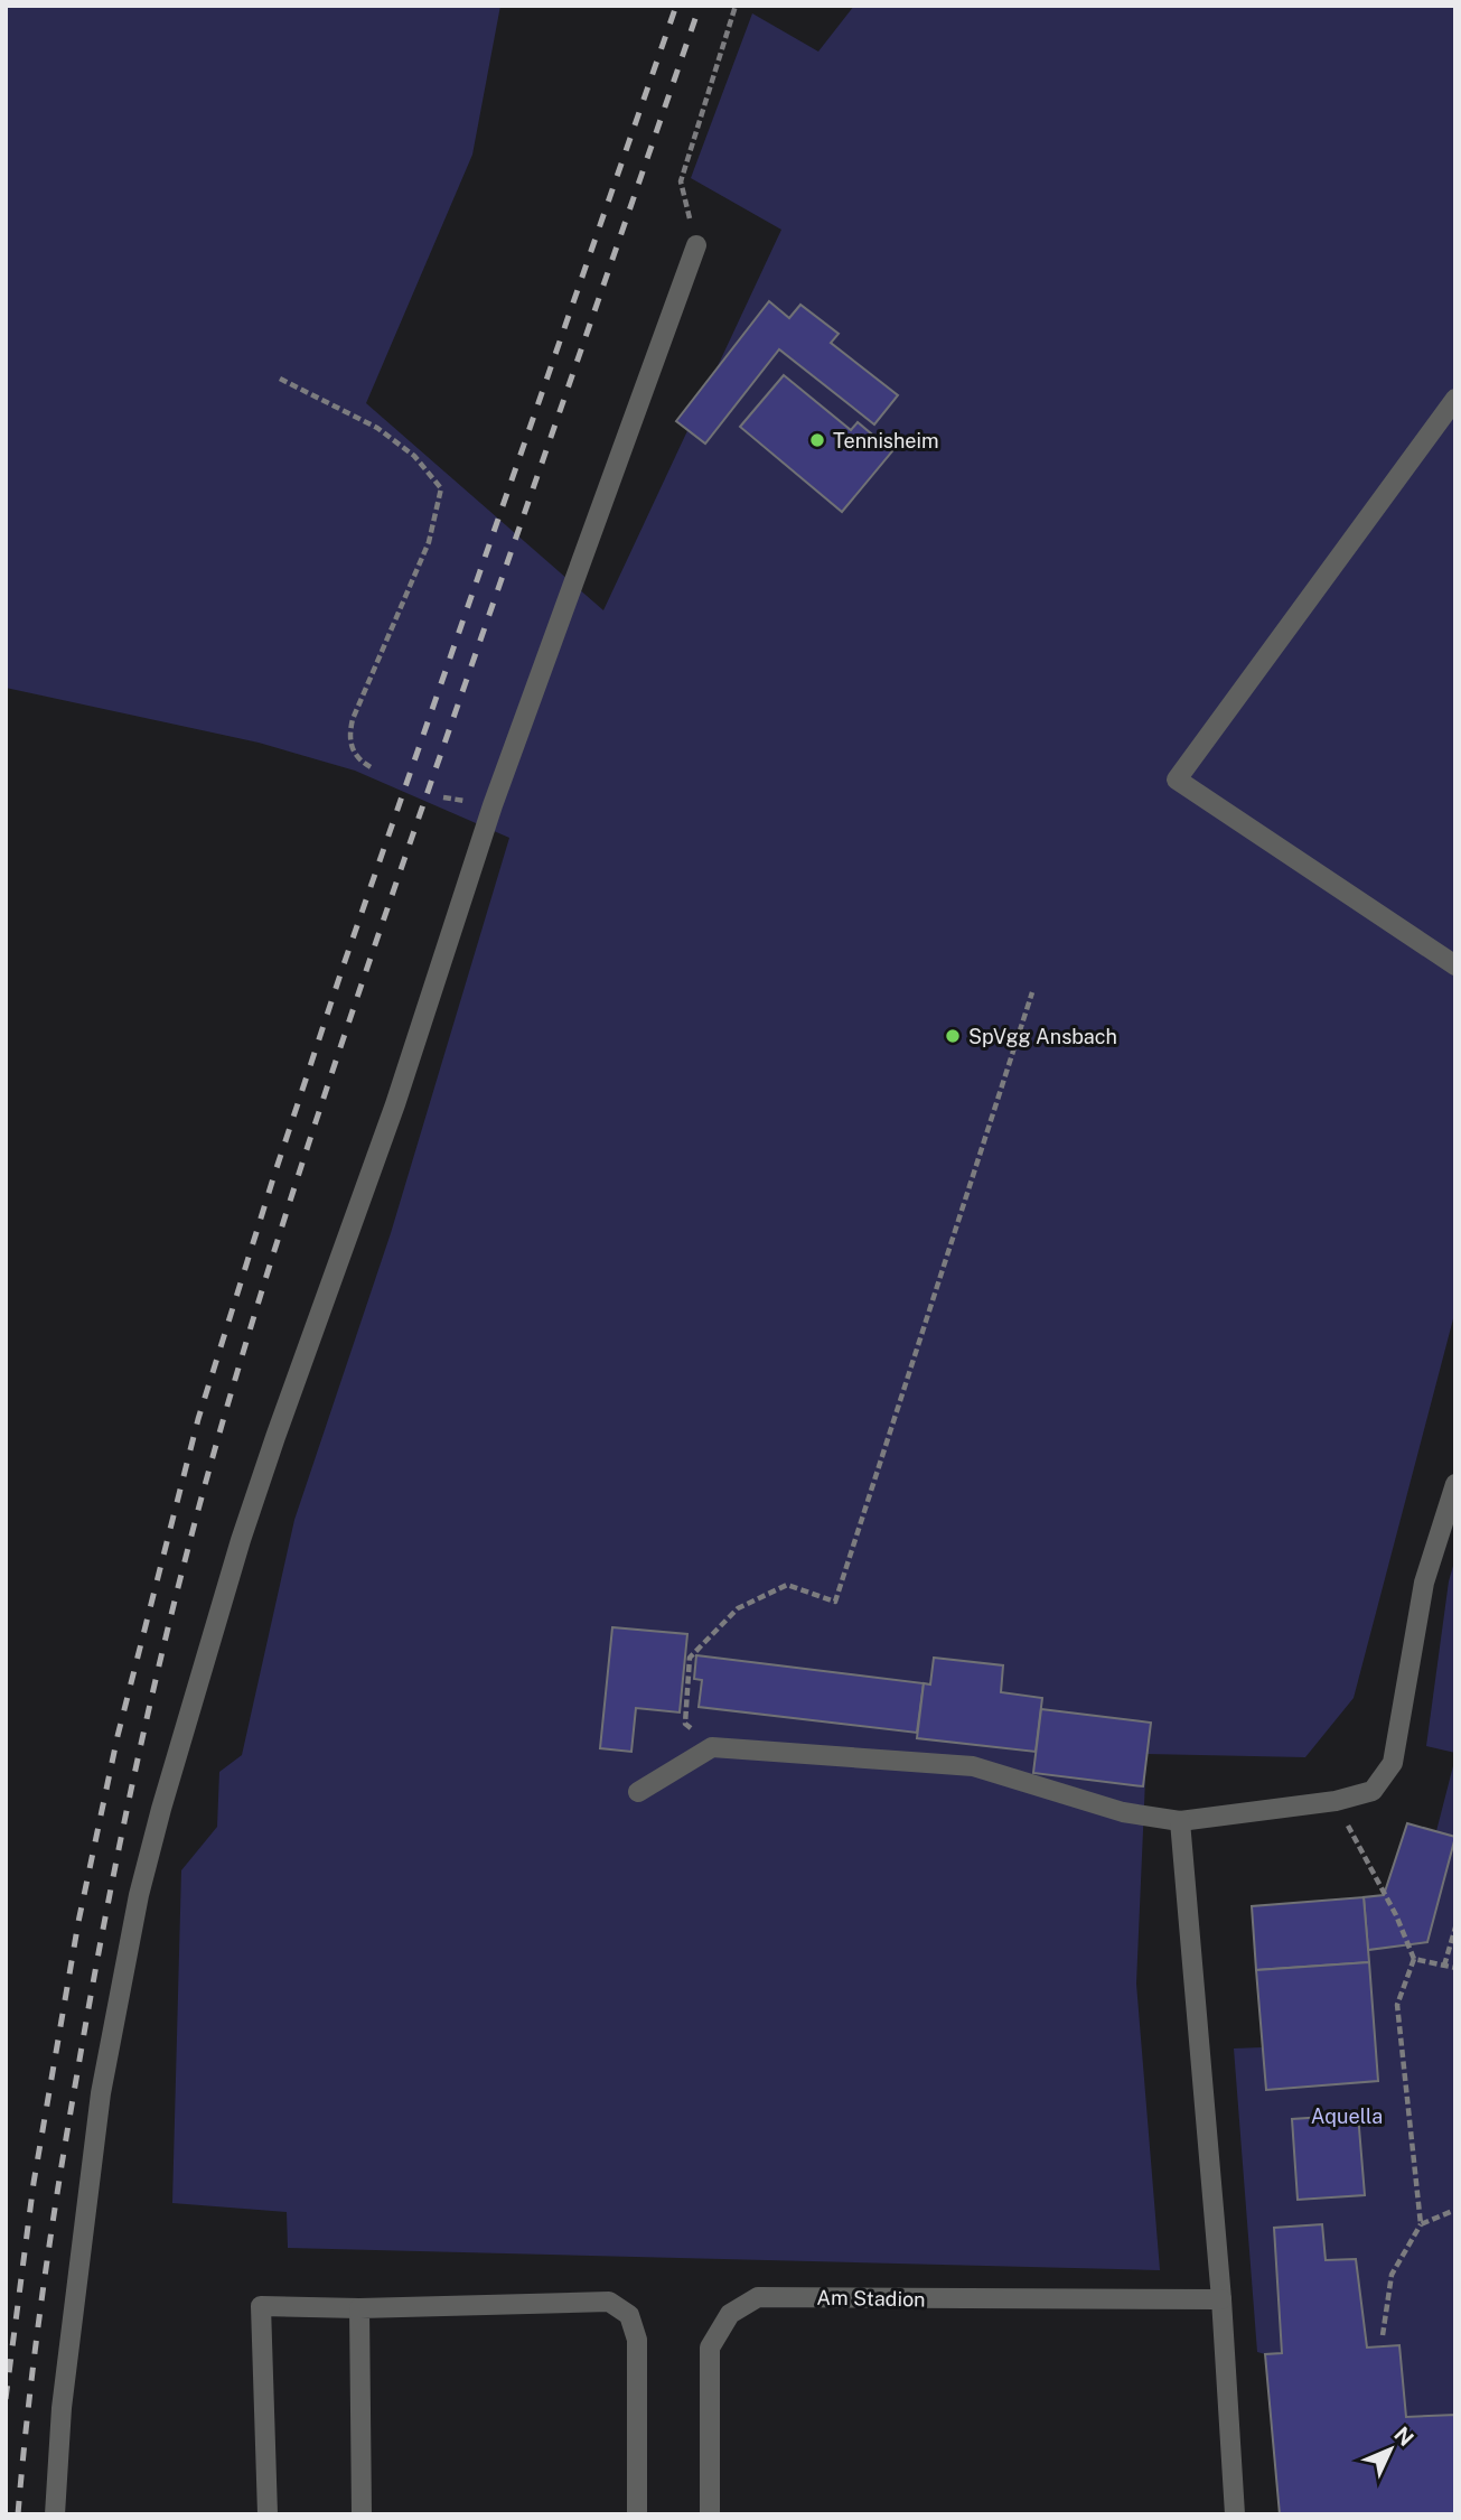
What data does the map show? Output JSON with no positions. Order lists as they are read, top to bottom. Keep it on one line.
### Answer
{"streets":{"street":["Am Stadion"]},"parks":["Aquella"],"places":["Tennisheim","SpVgg Ansbach"],"north":"top right"}
